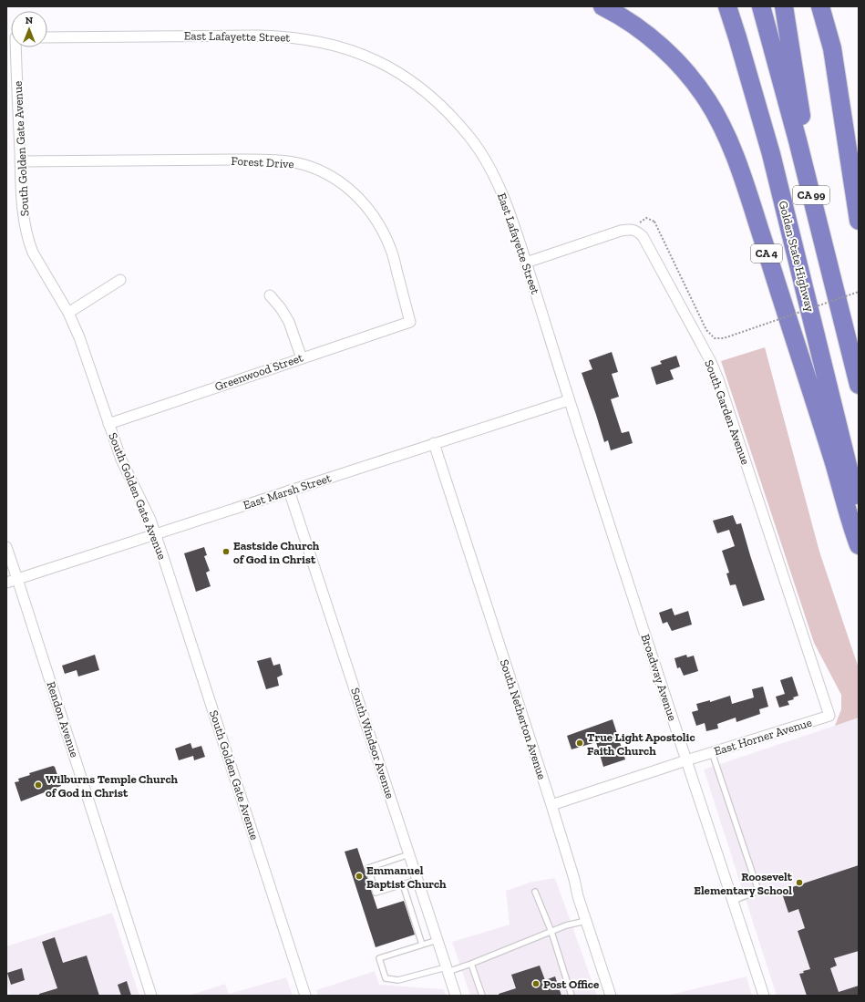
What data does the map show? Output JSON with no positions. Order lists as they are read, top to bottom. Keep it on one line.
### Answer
{"streets":{"highway":["CA 99","CA 4","Golden State Highway"],"street":["East Lafayette Street","South Golden Gate Avenue","Forest Drive","Greenwood Street","South Garden Avenue","East Marsh Street","Broadway Avenue","Rendon Avenue","South Netherton Avenue","East Horner Avenue","South Windsor Avenue"]},"crossings":[["East Lafayette Street","South Garden Avenue"],["East Lafayette Street","East Marsh Street"],["East Lafayette Street","Broadway Avenue"],["South Golden Gate Avenue","Forest Drive"],["South Golden Gate Avenue","Greenwood Street"],["South Golden Gate Avenue","East Marsh Street"],["Forest Drive","Greenwood Street"],["South Garden Avenue","East Horner Avenue"],["East Marsh Street","Broadway Avenue"],["East Marsh Street","Rendon Avenue"],["East Marsh Street","South Netherton Avenue"],["East Marsh Street","South Windsor Avenue"],["Broadway Avenue","East Horner Avenue"],["South Netherton Avenue","East Horner Avenue"]],"places":["Eastside Church of God in Christ","True Light Apostolic Faith Church","Wilburns Temple Church of God in Christ","Emmanuel Baptist Church","Roosevelt Elementary School","Post Office"],"north":"top"}
